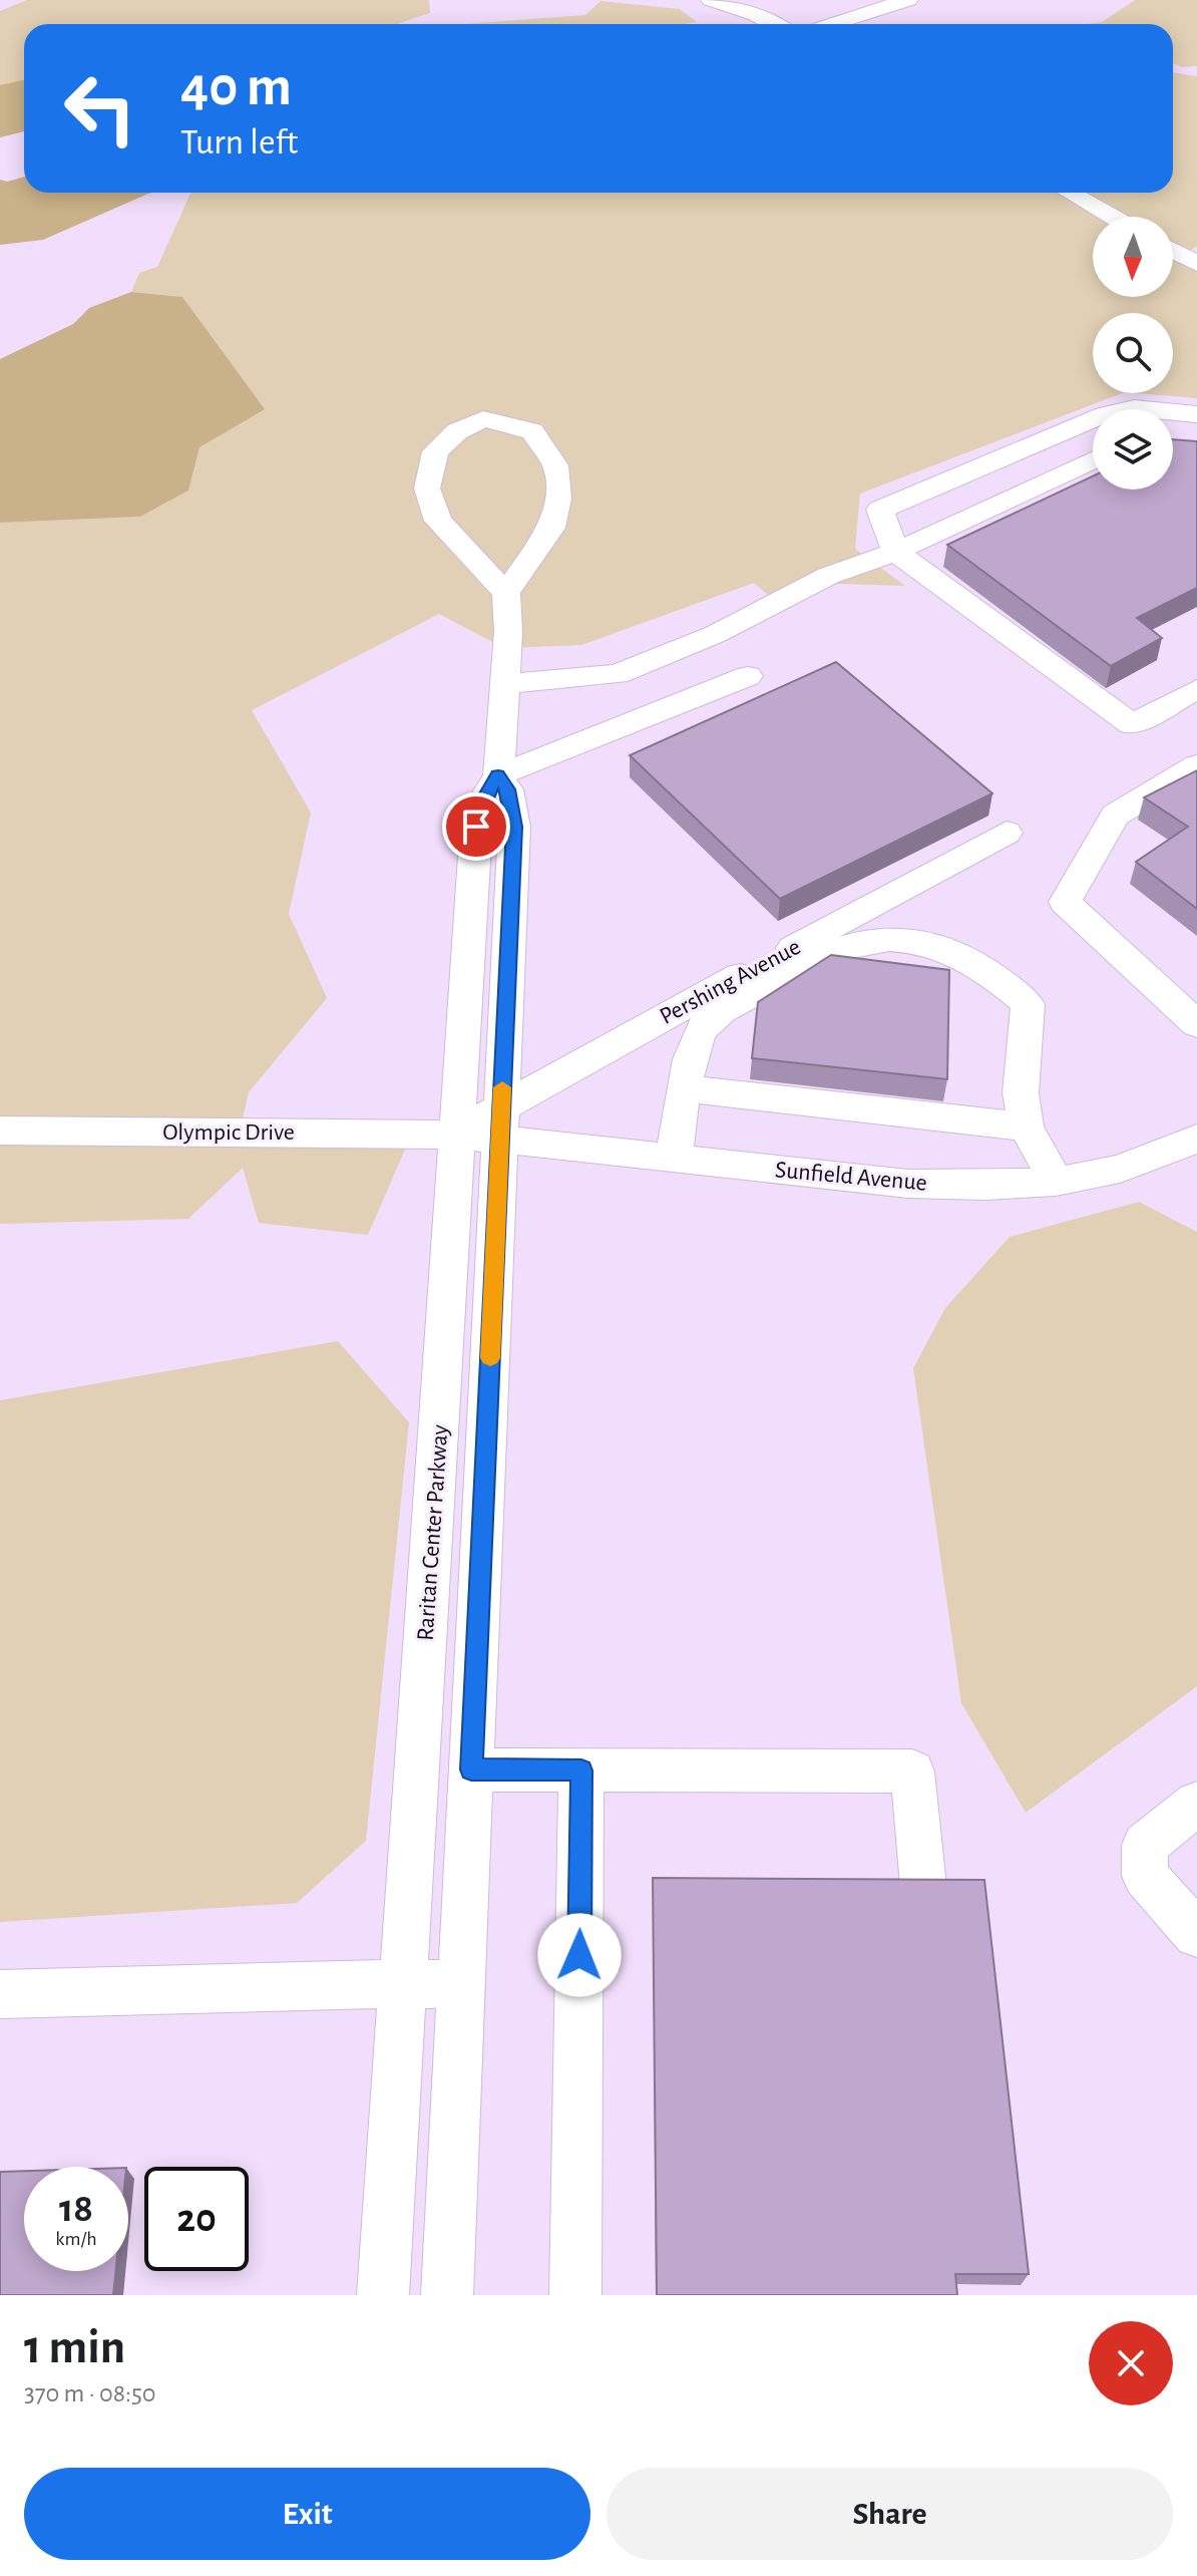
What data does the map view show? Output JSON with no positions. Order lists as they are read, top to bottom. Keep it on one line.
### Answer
{"streets":{"street":["Pershing Avenue","Olympic Drive","Sunfield Avenue","Raritan Center Parkway"]},"crossings":[["Pershing Avenue","Olympic Drive"],["Pershing Avenue","Sunfield Avenue"],["Pershing Avenue","Raritan Center Parkway"],["Olympic Drive","Sunfield Avenue"],["Olympic Drive","Raritan Center Parkway"],["Sunfield Avenue","Raritan Center Parkway"]],"north":"bottom","page":{"turn":["40 m","Turn left"],"speed":"18 km/h","limit":"20","heading":["1 min","370 m · 08:50"],"buttons":["Exit","Share"]}}
